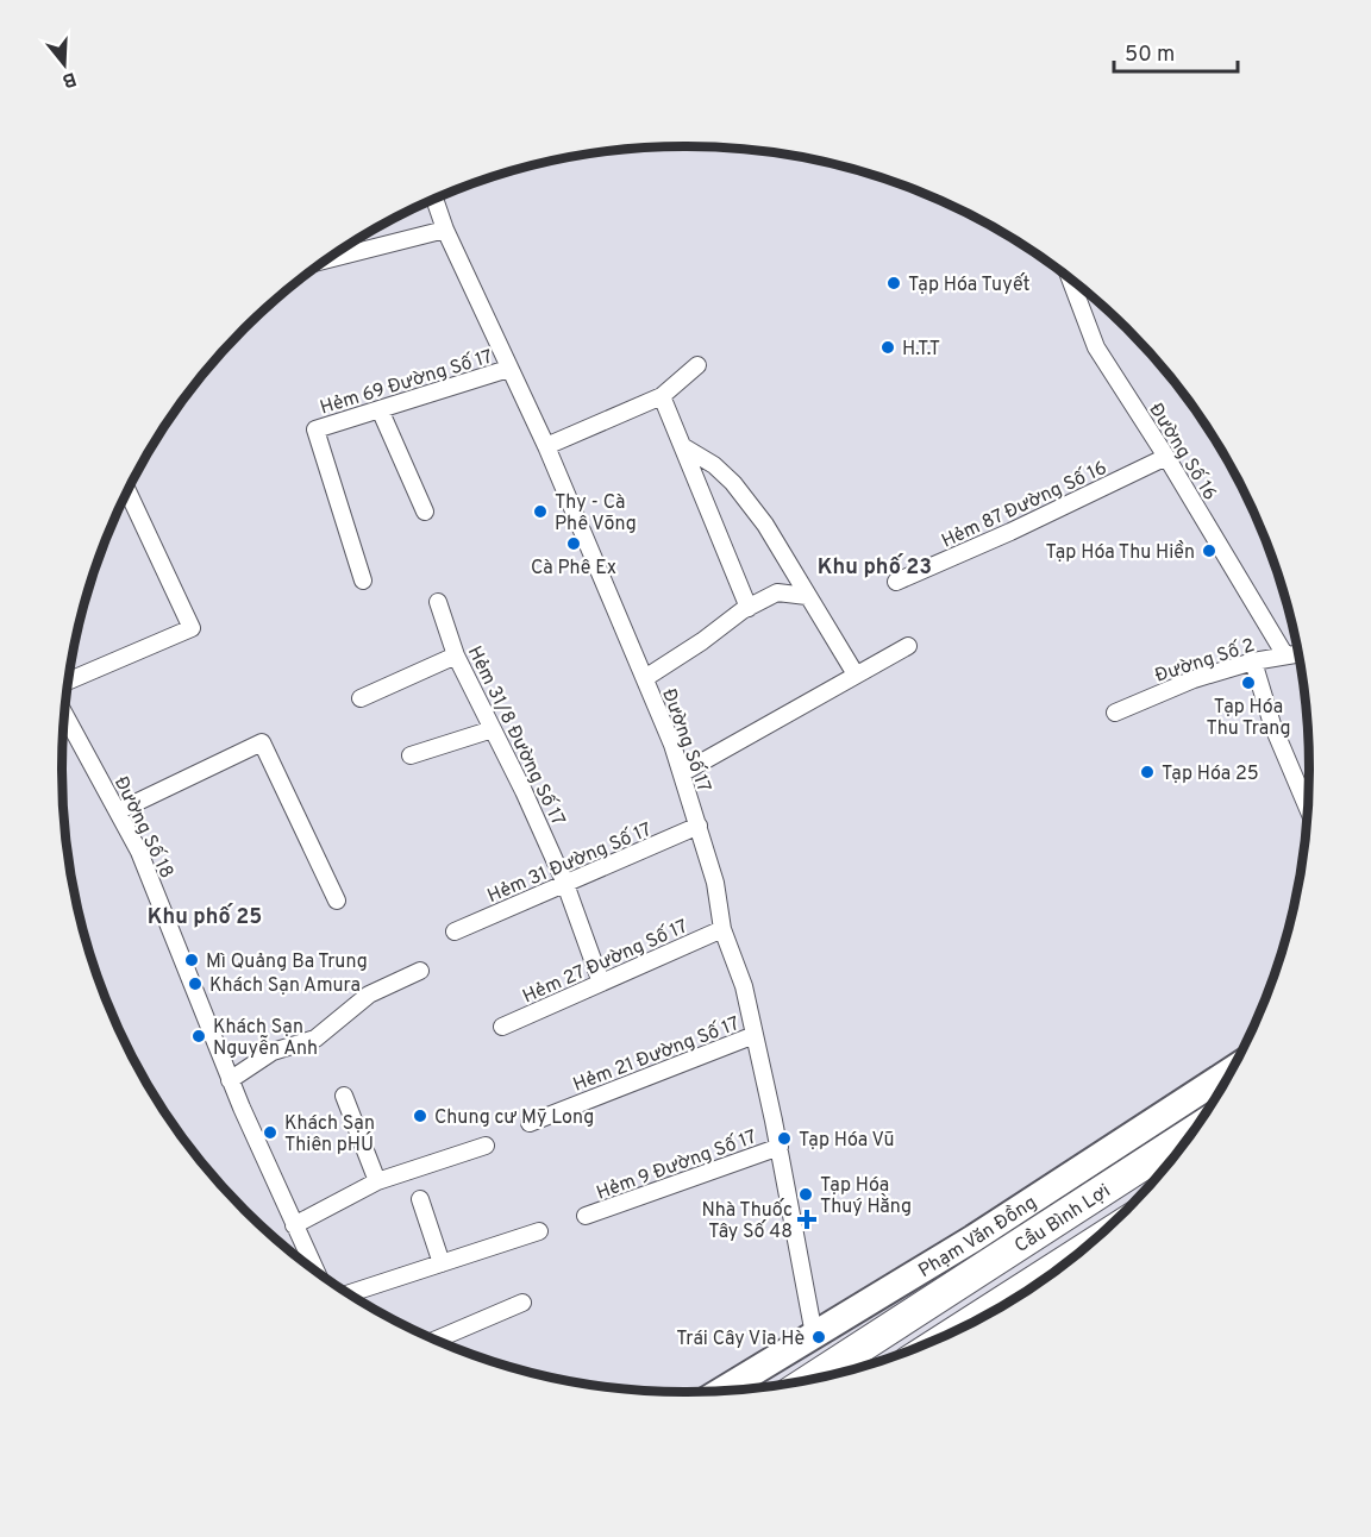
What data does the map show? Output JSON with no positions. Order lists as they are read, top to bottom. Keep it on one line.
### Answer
{"streets":{"highway":["Cầu Bình Lợi"],"main road":["Phạm Văn Đồng"],"street":["Hẻm 69 Đường Số 17","Đường Số 16","Hẻm 87 Đường Số 16","Đường Số 2","Hẻm 31/8 Đường Số 17","Đường Số 17","Đường Số 18","Hẻm 31 Đường Số 17","Hẻm 27 Đường Số 17","Hẻm 21 Đường Số 17","Hẻm 9 Đường Số 17"]},"crossings":[["Hẻm 69 Đường Số 17","Đường Số 17"],["Đường Số 16","Hẻm 87 Đường Số 16"],["Đường Số 16","Đường Số 2"],["Hẻm 31/8 Đường Số 17","Hẻm 31 Đường Số 17"],["Hẻm 31/8 Đường Số 17","Hẻm 27 Đường Số 17"],["Đường Số 17","Hẻm 31 Đường Số 17"],["Đường Số 17","Hẻm 27 Đường Số 17"],["Đường Số 17","Hẻm 21 Đường Số 17"],["Đường Số 17","Hẻm 9 Đường Số 17"],["Đường Số 17","Phạm Văn Đồng"]],"districts":["Khu phố 23","Khu phố 25"],"places":{"other":["Tạp Hóa Tuyết","H.T.T","Thy - Cà Phê Võng","Cà Phê Ex","Tạp Hóa Thu Hiền","Tạp Hóa Thu Trang","Tạp Hóa 25","Mì Quảng Ba Trung","Khách Sạn Amura","Khách Sạn Nguyễn Anh","Chung cư Mỹ Long","Khách Sạn Thiên pHÚ","Tạp Hóa Vũ","Tạp Hóa Thuý Hằng","Trái Cây Vỉa Hè"],"health":["Nhà Thuốc Tây Số 48"]},"scale_bar":"50 m","north":"bottom"}
